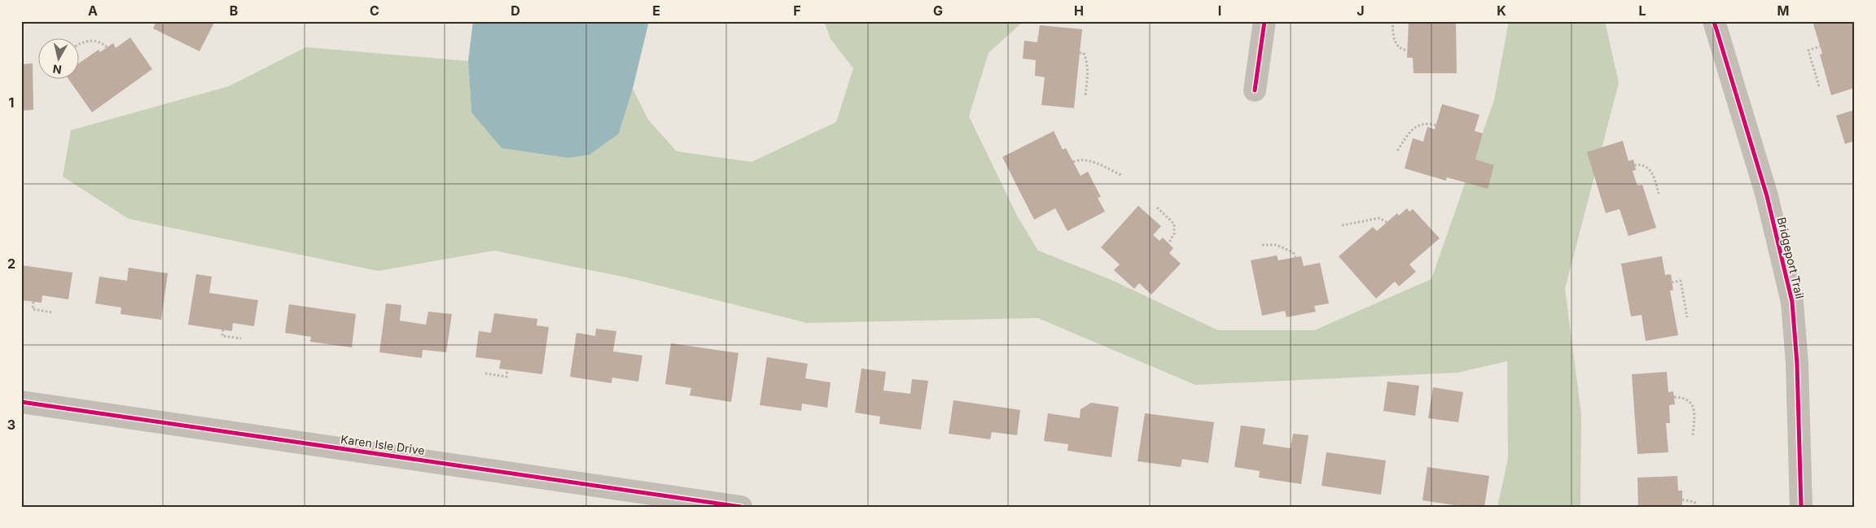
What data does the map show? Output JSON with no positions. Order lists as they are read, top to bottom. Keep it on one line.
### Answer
{"streets":{"street":["Bridgeport Trail","Karen Isle Drive"]},"north":"bottom","grid":{"columns":["A","B","C","D","E","F","G","H","I","J","K","L","M"],"rows":["1","2","3"]}}
